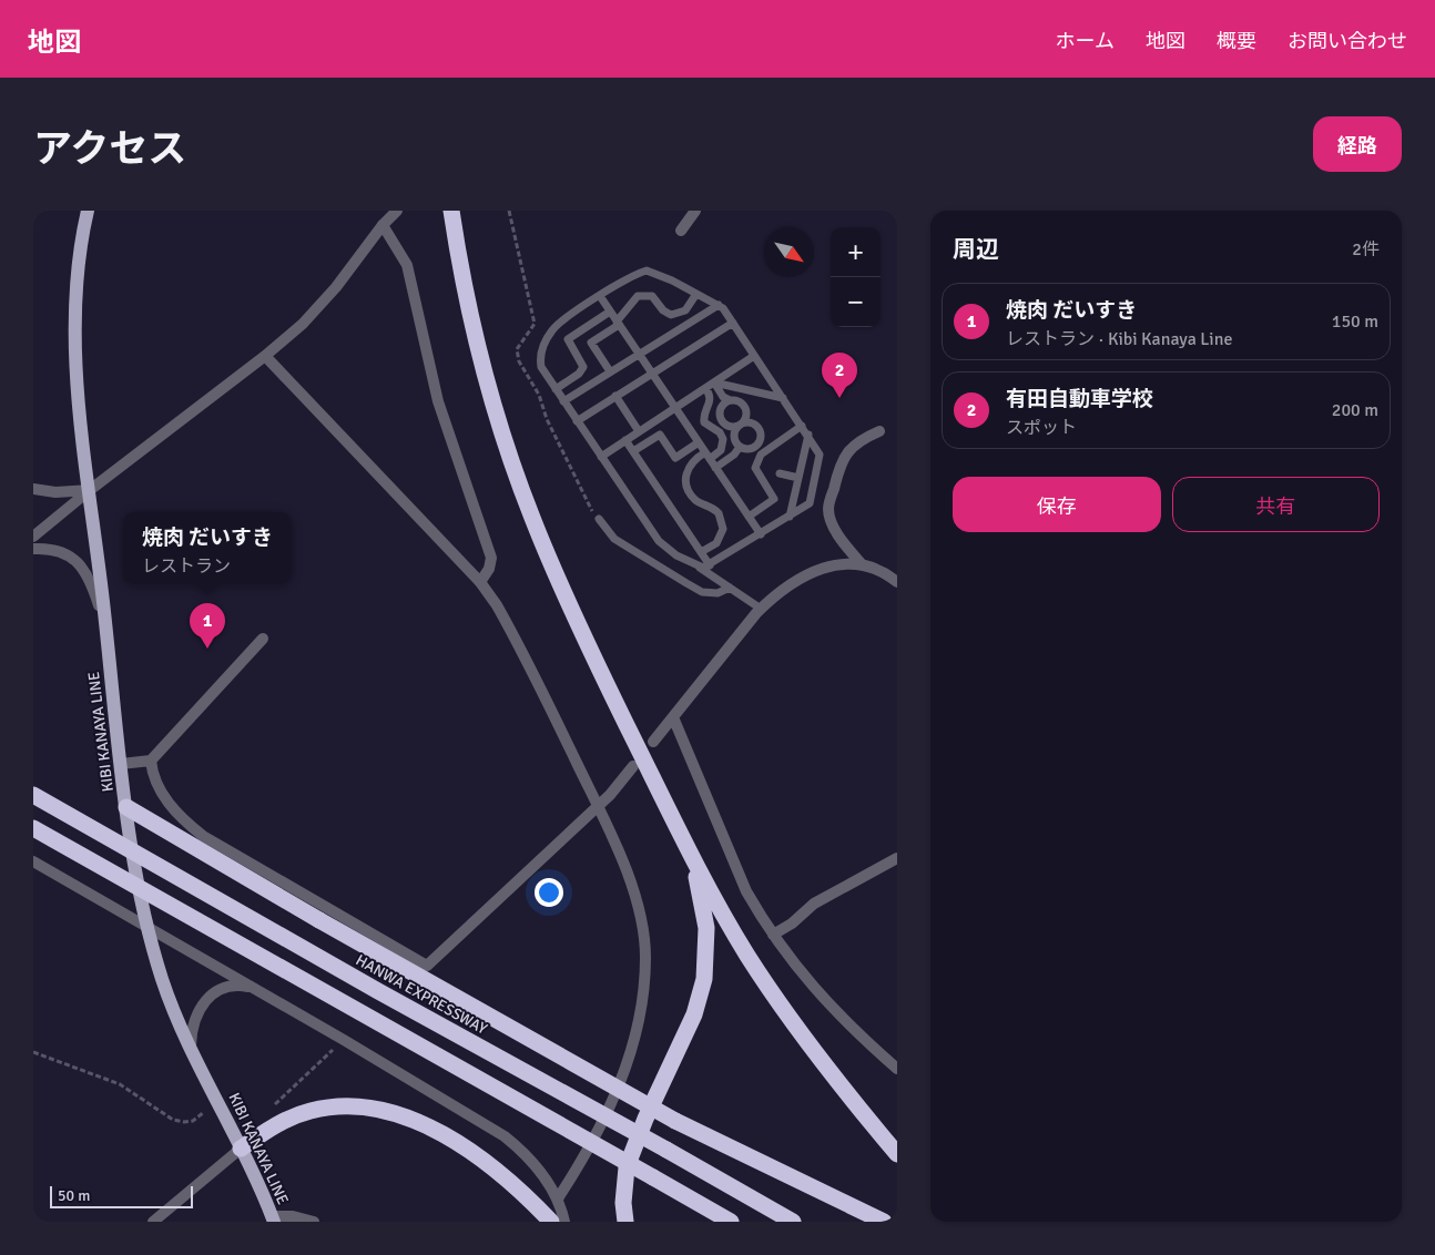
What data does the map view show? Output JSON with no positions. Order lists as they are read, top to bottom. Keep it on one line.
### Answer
{"streets":{"highway":["HANWA EXPRESSWAY"],"main road":["KIBI KANAYA LINE"]},"scale_bar":"50 m","north":"bottom right","page":{"header":"地図","nav":["ホーム","地図","概要","お問い合わせ"],"title":"アクセス","buttons":["経路",["保存","共有"]],"heading":["周辺","2件"],"map_buttons":["+","−"],"list":[{"mark":"1","name":"焼肉 だいすき","note":"レストラン · Kibi Kanaya Line","value":"150 m"},{"mark":"2","name":"有田自動車学校","note":"スポット","value":"200 m"}],"pins":["2","1"],"popup":["焼肉 だいすき","レストラン"],"scale":"50 m"}}
